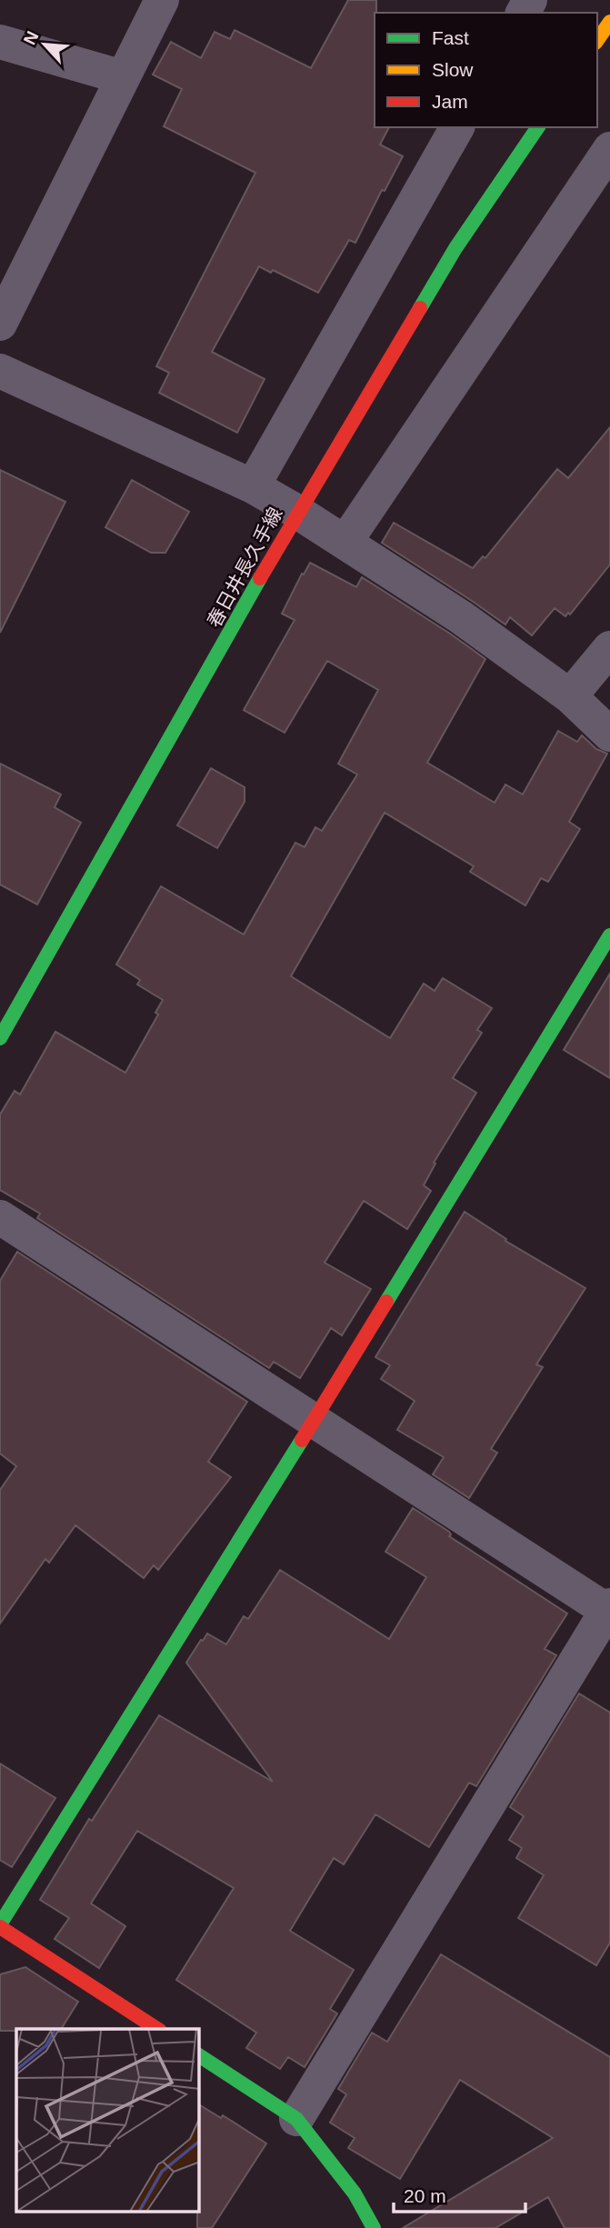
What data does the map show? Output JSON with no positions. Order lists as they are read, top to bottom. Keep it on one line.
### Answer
{"streets":{"street":["春日井長久手線"]},"legend":["Fast","Slow","Jam"],"scale_bar":"20 m","north":"top left"}
